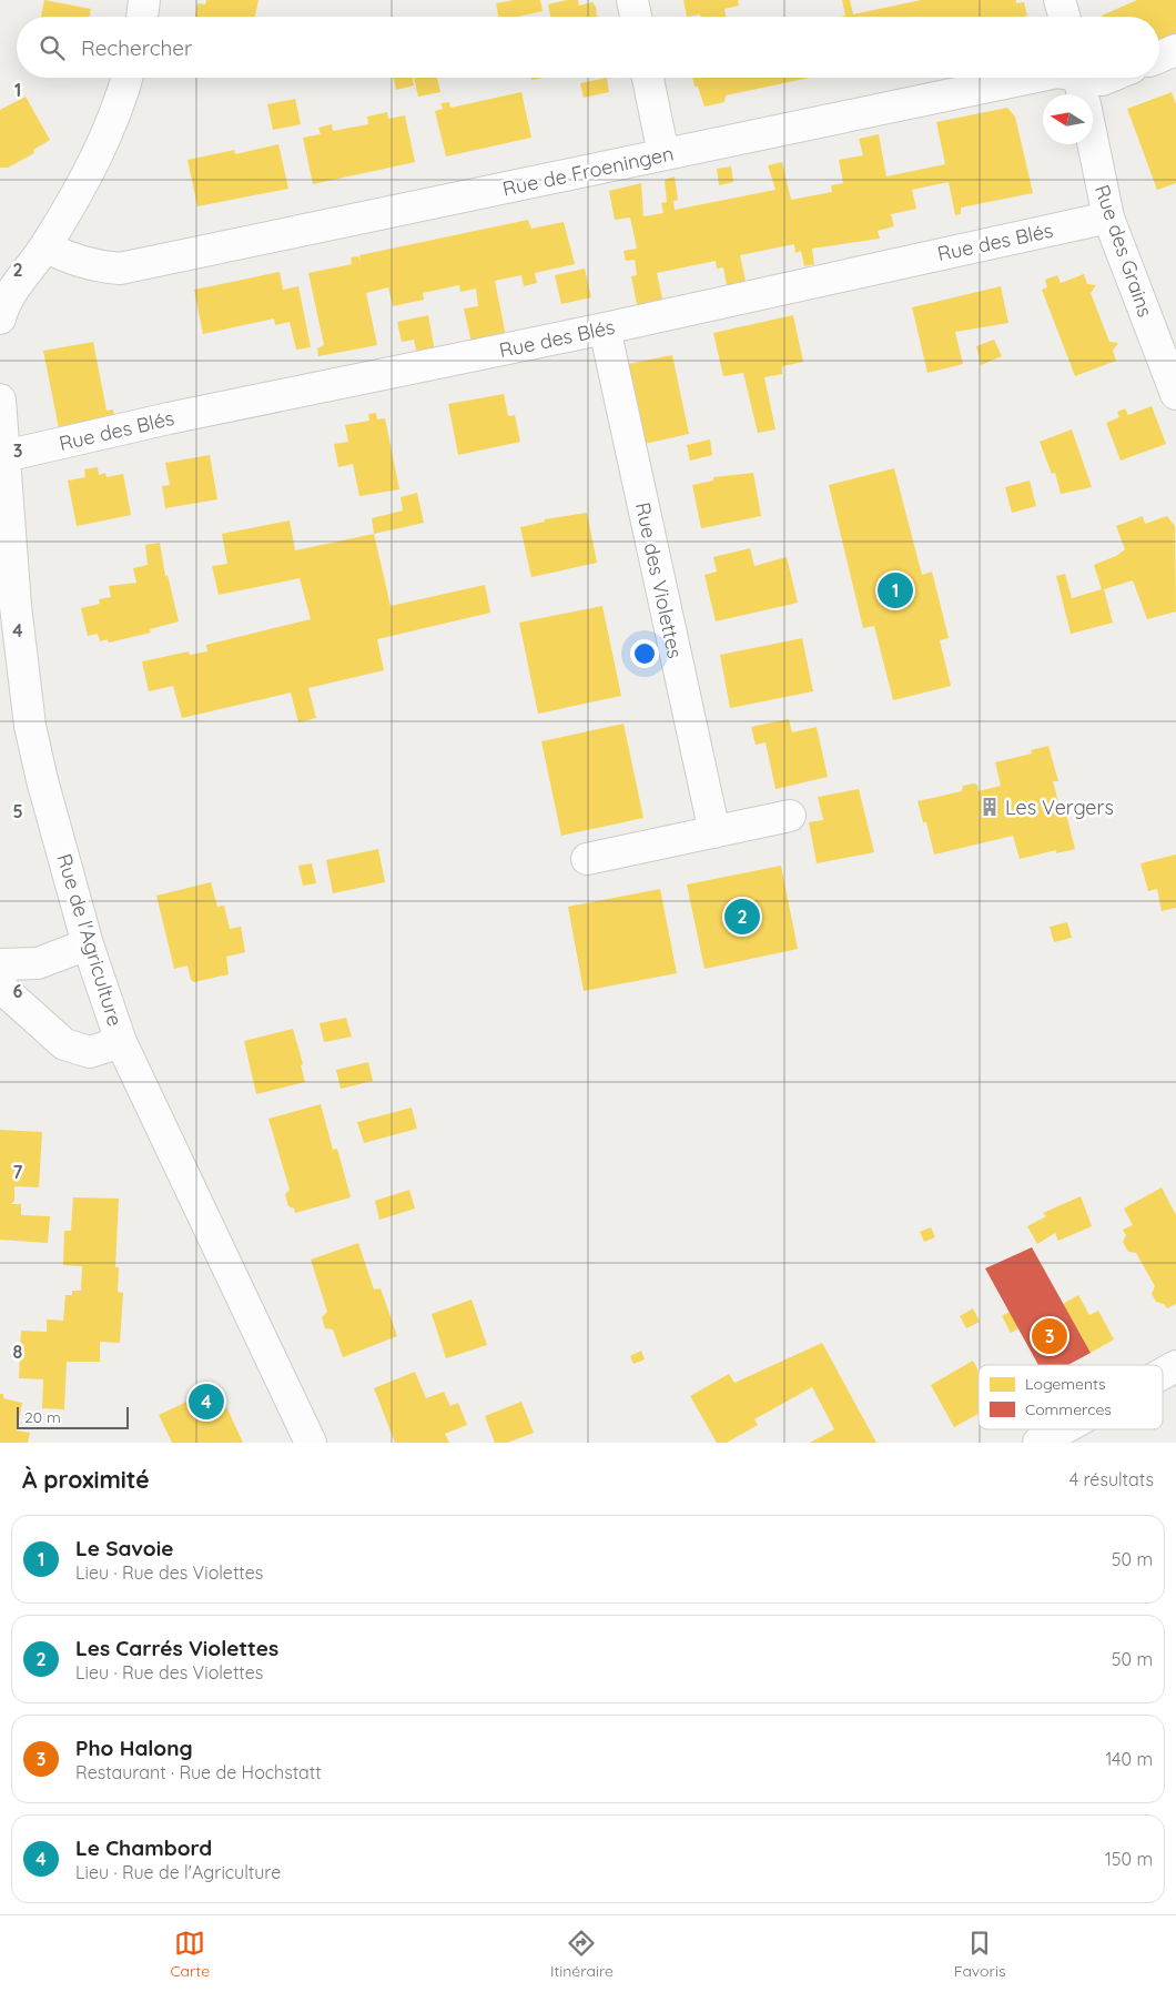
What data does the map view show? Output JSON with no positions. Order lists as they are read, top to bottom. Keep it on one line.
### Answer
{"streets":{"street":["Rue de Froeningen","Rue des Blés","Rue des Grains","Rue des Violettes","Rue de l'Agriculture"]},"crossings":[["Rue de Froeningen","Rue des Grains"],["Rue des Blés","Rue des Grains"],["Rue des Blés","Rue des Violettes"],["Rue des Blés","Rue de l'Agriculture"]],"places":{"building":["Les Vergers"]},"legend":["Logements","Commerces"],"scale_bar":"20 m","north":"left","page":{"search":"Rechercher","pins":["1","2","3","4"],"scale":"20 m","heading":["À proximité","4 résultats"],"list":[{"mark":"1","name":"Le Savoie","note":"Lieu · Rue des Violettes","value":"50 m"},{"mark":"2","name":"Les Carrés Violettes","note":"Lieu · Rue des Violettes","value":"50 m"},{"mark":"3","name":"Pho Halong","note":"Restaurant · Rue de Hochstatt","value":"140 m"},{"mark":"4","name":"Le Chambord","note":"Lieu · Rue de l'Agriculture","value":"150 m"}],"nav":["Carte","Itinéraire","Favoris"]},"grid":{"rows":["1","2","3","4","5","6","7","8"]}}
